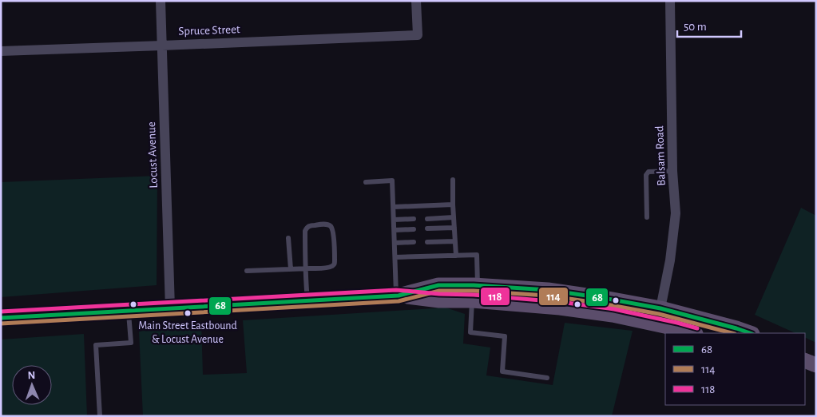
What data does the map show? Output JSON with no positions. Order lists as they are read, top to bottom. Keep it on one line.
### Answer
{"streets":{"street":["Spruce Street","Locust Avenue","Balsam Road"]},"crossings":[["Spruce Street","Locust Avenue"]],"places":["Main Street Eastbound & Locust Avenue"],"lines":["transit line 68","transit line 118","transit line 114"],"legend":["68","114","118"],"scale_bar":"50 m","north":"top"}
